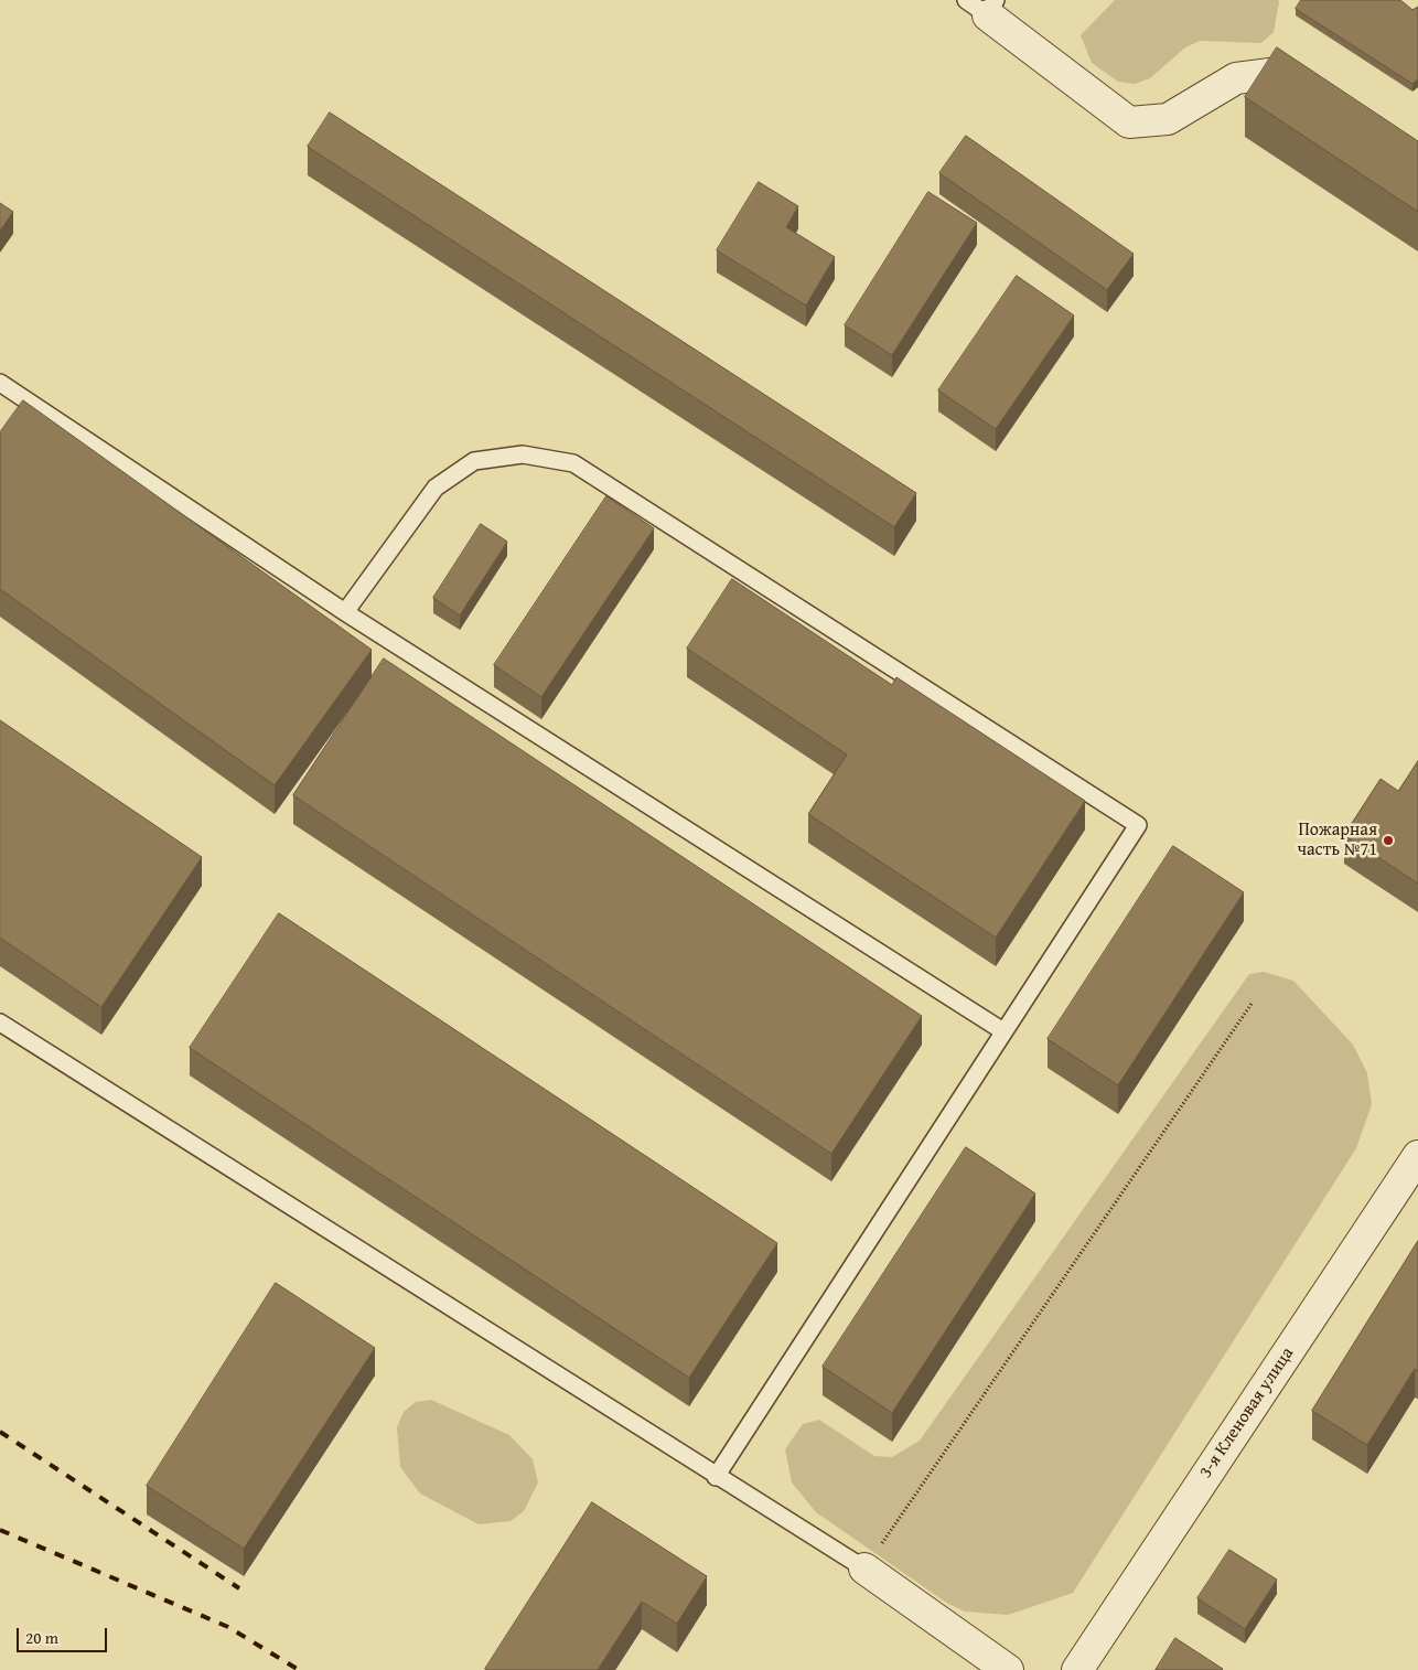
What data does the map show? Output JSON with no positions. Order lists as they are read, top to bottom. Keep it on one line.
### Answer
{"streets":{"street":["3-я Кленовая улица"]},"places":["Пожарная часть №71"],"scale_bar":"20 m"}
